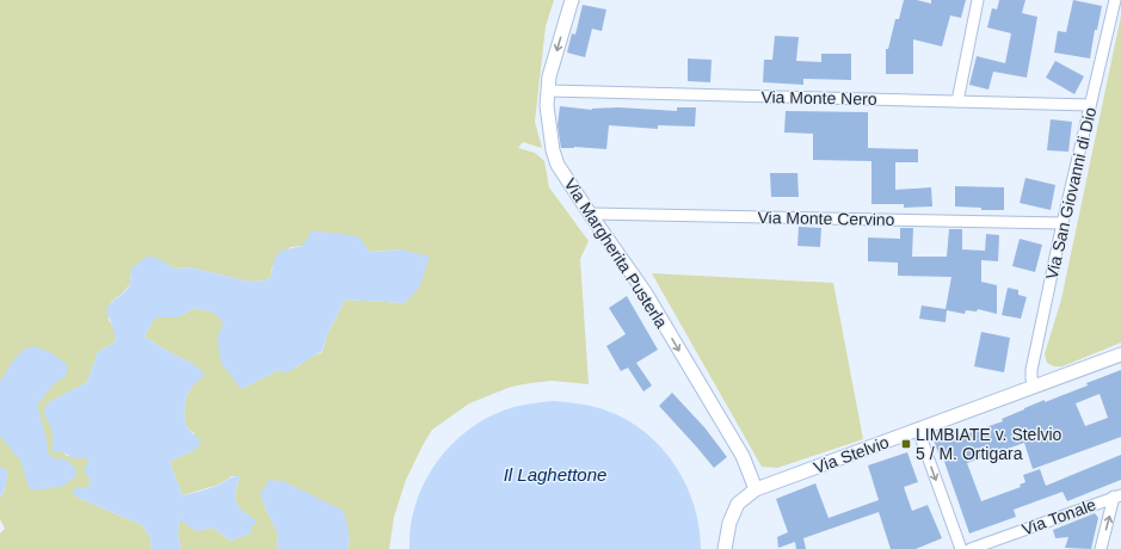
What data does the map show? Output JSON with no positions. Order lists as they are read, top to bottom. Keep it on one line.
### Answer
{"streets":{"street":["Via Monte Nero","Via San Giovanni di Dio","Via Monte Cervino","Via Margherita Pusterla","Via Stelvio","Via Tonale"]},"crossings":[["Via Monte Nero","Via San Giovanni di Dio"],["Via Monte Nero","Via Margherita Pusterla"],["Via San Giovanni di Dio","Via Monte Cervino"],["Via San Giovanni di Dio","Via Stelvio"],["Via Monte Cervino","Via Margherita Pusterla"],["Via Margherita Pusterla","Via Stelvio"]],"one_way":["Via Margherita Pusterla"],"water":["Il Laghettone"],"places":{"transit":["LIMBIATE v. Stelvio 5 / M. Ortigara"]}}
